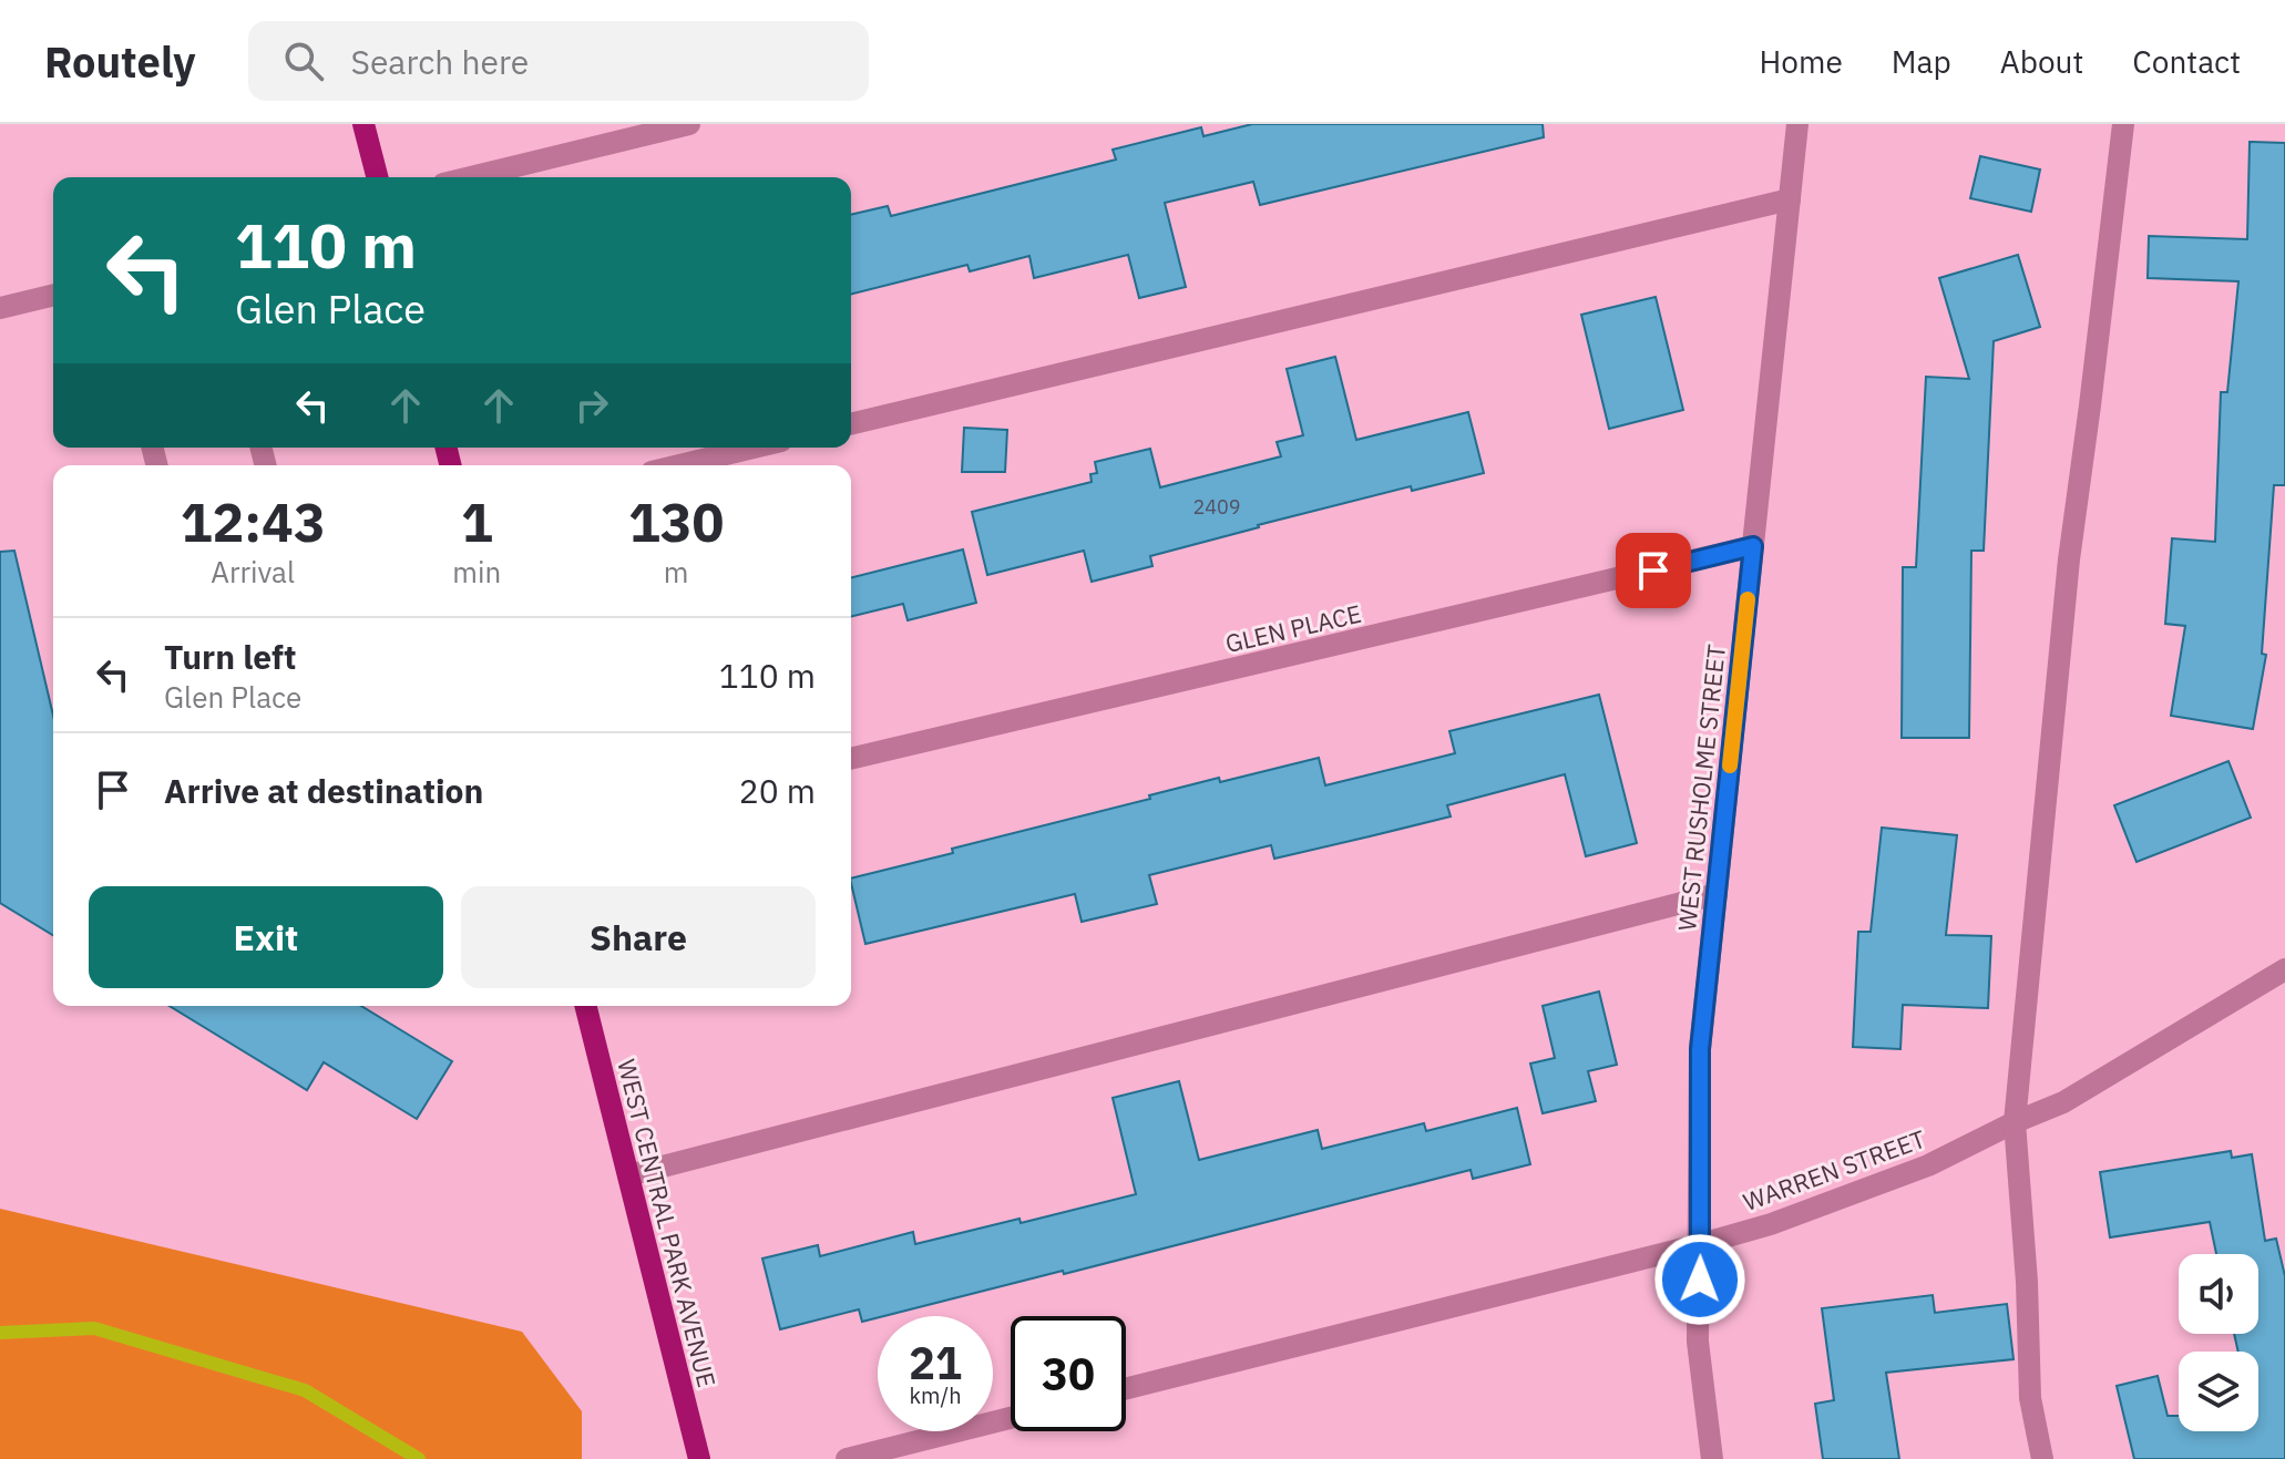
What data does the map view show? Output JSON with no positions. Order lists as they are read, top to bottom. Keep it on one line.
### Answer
{"streets":{"main road":["WEST CENTRAL PARK AVENUE"],"street":["GLEN PLACE","WEST RUSHOLME STREET","WARREN STREET"]},"crossings":[["GLEN PLACE","WEST RUSHOLME STREET"],["WEST RUSHOLME STREET","WARREN STREET"]],"house_numbers":["2409"],"page":{"header":"Routely","search":"Search here","nav":["Home","Map","About","Contact"],"turn":["110 m","Glen Place"],"eta":["12:43","Arrival","1","min","130","m"],"list":[{"name":"Turn left","note":"Glen Place","value":"110 m"},{"name":"Arrive at destination","value":"20 m"}],"buttons":["Exit","Share"],"speed":"21 km/h","limit":"30"}}
